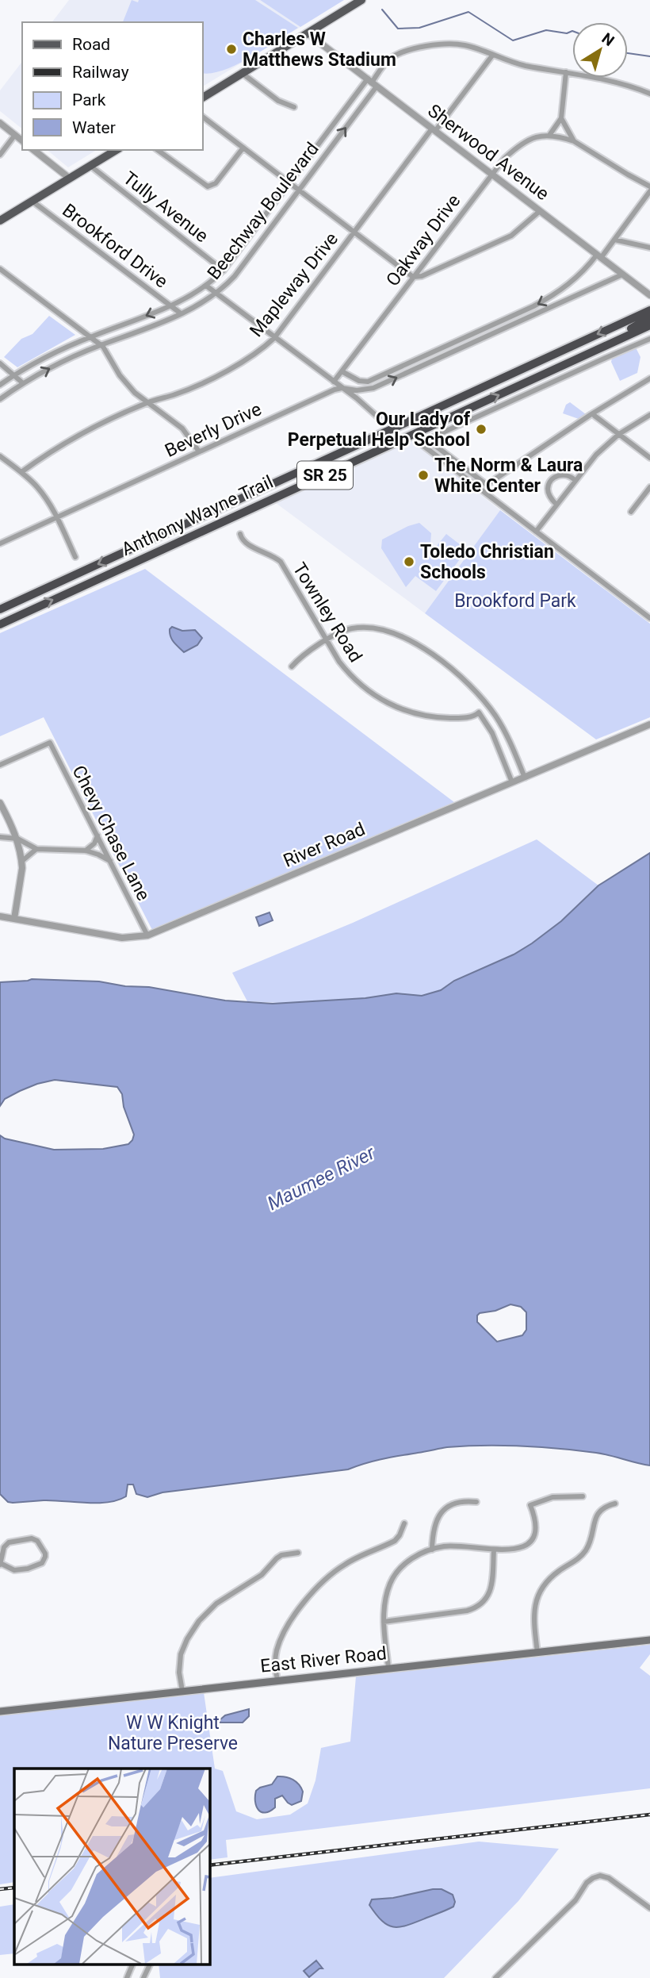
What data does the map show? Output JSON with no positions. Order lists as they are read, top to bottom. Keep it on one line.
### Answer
{"streets":{"highway":["SR 25","Anthony Wayne Trail"],"main road":["East River Road"],"street":["Sherwood Avenue","Tully Avenue","Beechway Boulevard","Oakway Drive","Brookford Drive","Mapleway Drive","Beverly Drive","Townley Road","Chevy Chase Lane","River Road"]},"crossings":[["Sherwood Avenue","Beechway Boulevard"],["Sherwood Avenue","Oakway Drive"],["Sherwood Avenue","Mapleway Drive"],["Sherwood Avenue","Beverly Drive"],["Tully Avenue","Beechway Boulevard"],["Beechway Boulevard","Brookford Drive"],["Chevy Chase Lane","River Road"]],"water":["Maumee River"],"parks":["Brookford Park","W W Knight Nature Preserve"],"places":["Charles W Matthews Stadium","Our Lady of Perpetual Help School","The Norm & Laura White Center","Toledo Christian Schools"],"legend":["Road","Railway","Park","Water"],"north":"top right"}
